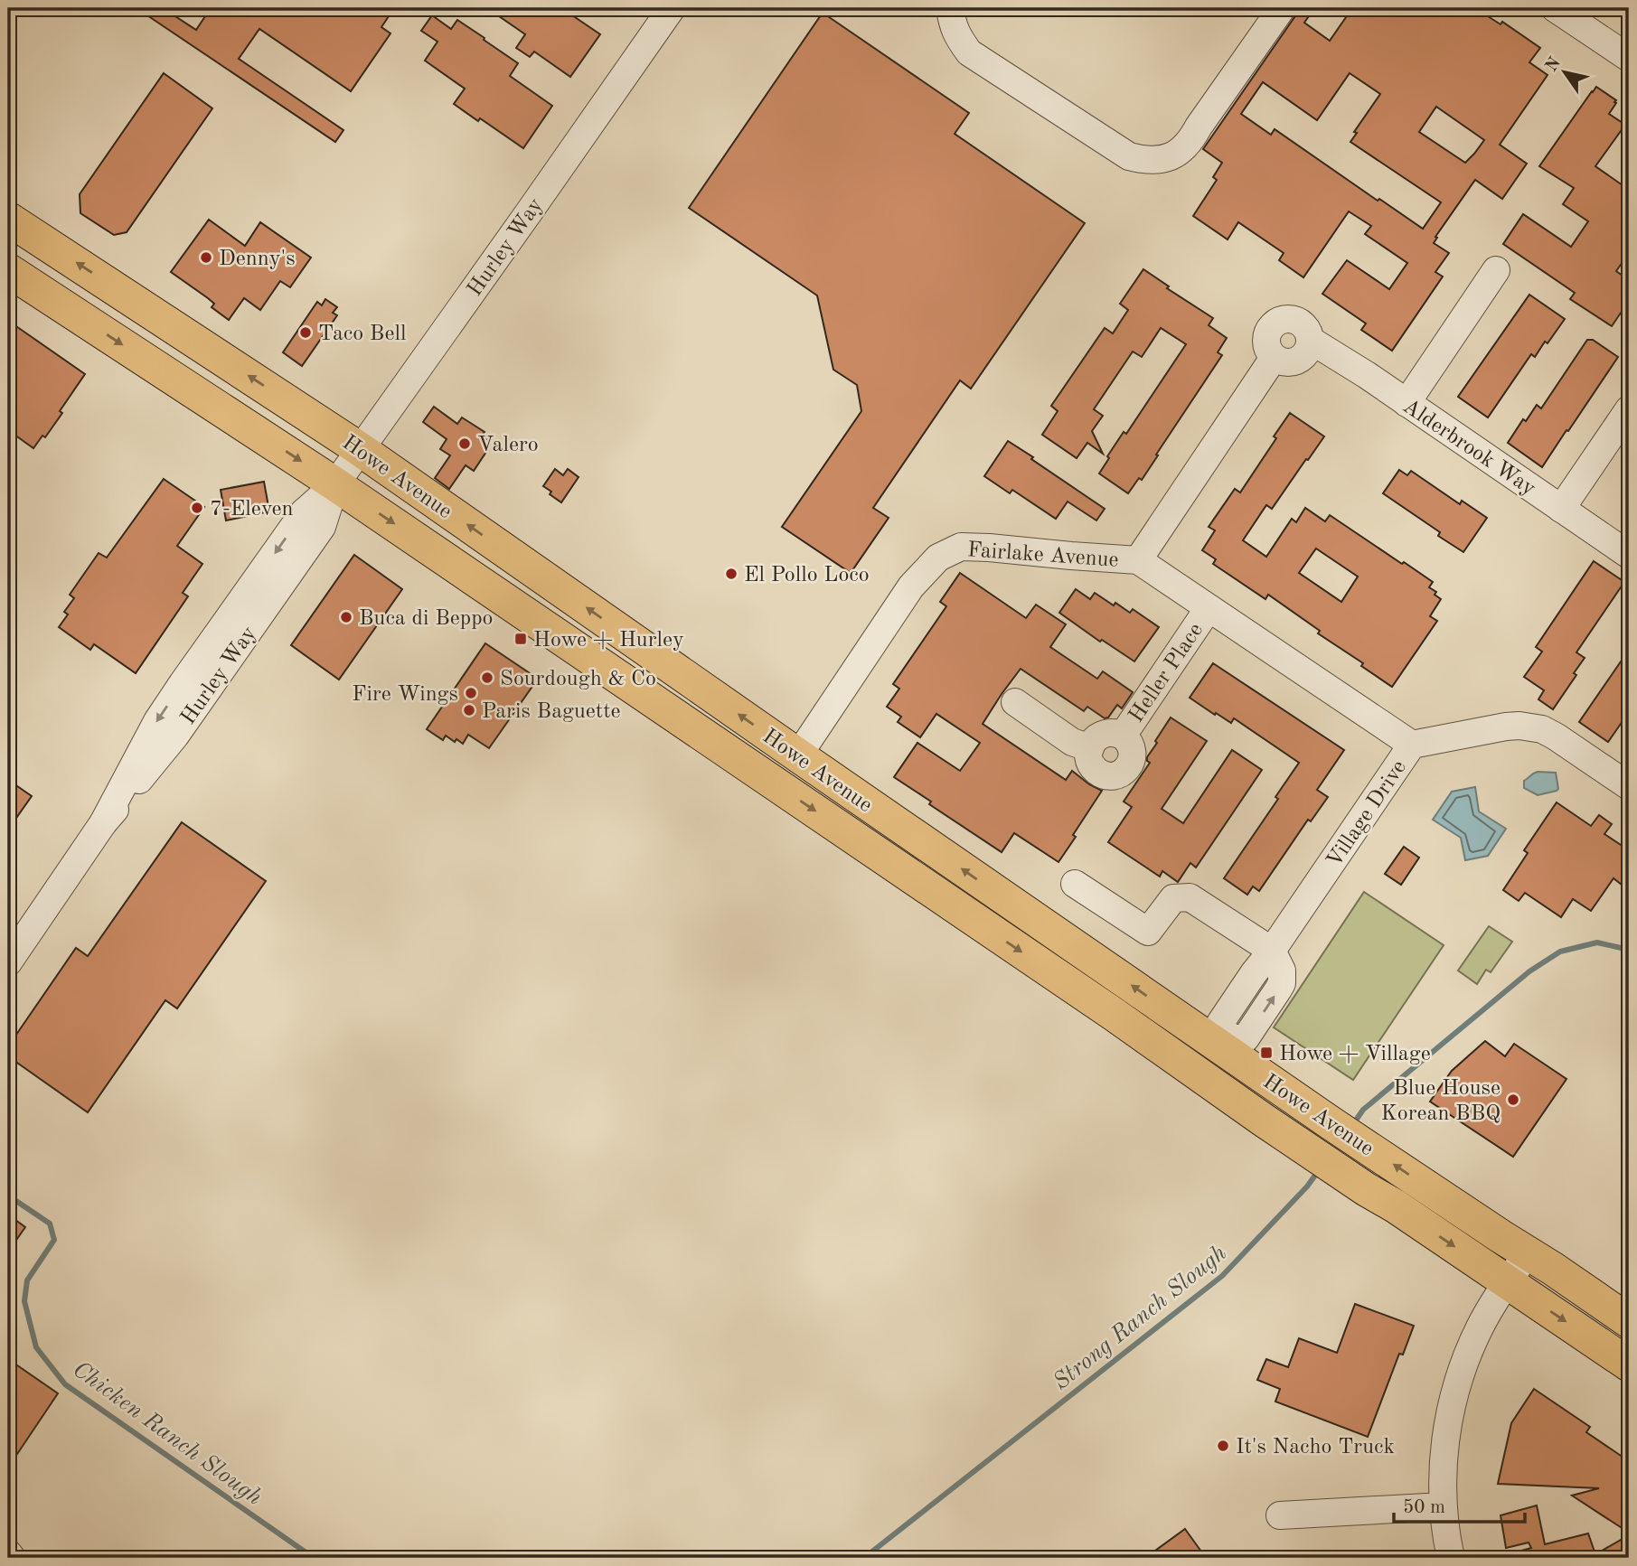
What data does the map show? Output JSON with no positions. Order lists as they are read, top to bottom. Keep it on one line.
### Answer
{"streets":{"main road":["Howe Avenue"],"street":["Hurley Way","Alderbrook Way","Fairlake Avenue","Heller Place","Village Drive"]},"crossings":[["Hurley Way","Howe Avenue"],["Howe Avenue","Fairlake Avenue"],["Howe Avenue","Village Drive"],["Fairlake Avenue","Heller Place"],["Fairlake Avenue","Village Drive"]],"water":["Strong Ranch Slough","Chicken Ranch Slough"],"places":{"other":["Denny's","Taco Bell","Valero","7-Eleven","El Pollo Loco","Buca di Beppo","Sourdough & Co","Fire Wings","Paris Baguette","Blue House Korean BBQ","It's Nacho Truck"],"transit":["Howe + Hurley","Howe + Village"]},"scale_bar":"50 m","north":"top left"}
